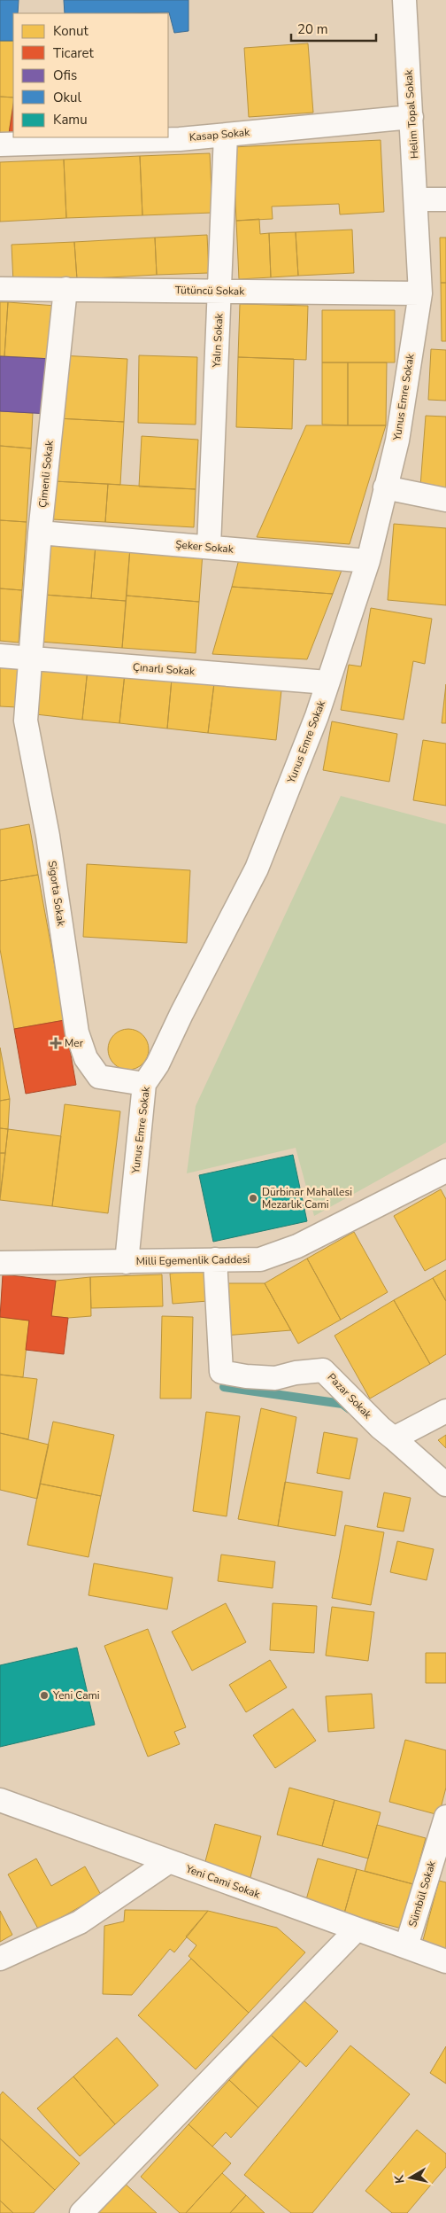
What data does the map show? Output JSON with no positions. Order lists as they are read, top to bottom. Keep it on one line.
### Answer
{"streets":{"street":["Helim Topal Sokak","Kasap Sokak","Tütüncü Sokak","Yalın Sokak","Yunus Emre Sokak","Çimenli Sokak","Şeker Sokak","Çınarlı Sokak","Sigorta Sokak","Milli Egemenlik Caddesi","Pazar Sokak","Yeni Cami Sokak","Sümbül Sokak"]},"crossings":[["Helim Topal Sokak","Kasap Sokak"],["Helim Topal Sokak","Yunus Emre Sokak"],["Kasap Sokak","Yalın Sokak"],["Tütüncü Sokak","Yalın Sokak"],["Tütüncü Sokak","Yunus Emre Sokak"],["Tütüncü Sokak","Çimenli Sokak"],["Yalın Sokak","Şeker Sokak"],["Yunus Emre Sokak","Şeker Sokak"],["Yunus Emre Sokak","Çınarlı Sokak"],["Yunus Emre Sokak","Sigorta Sokak"],["Yunus Emre Sokak","Milli Egemenlik Caddesi"],["Çimenli Sokak","Şeker Sokak"],["Çimenli Sokak","Çınarlı Sokak"],["Çimenli Sokak","Sigorta Sokak"],["Çınarlı Sokak","Sigorta Sokak"],["Milli Egemenlik Caddesi","Pazar Sokak"],["Yeni Cami Sokak","Sümbül Sokak"]],"places":{"health":["Mer"],"other":["Dürbinar Mahallesi Mezarlık Cami","Yeni Cami"]},"legend":["Konut","Ticaret","Ofis","Okul","Kamu"],"scale_bar":"20 m","north":"left"}
